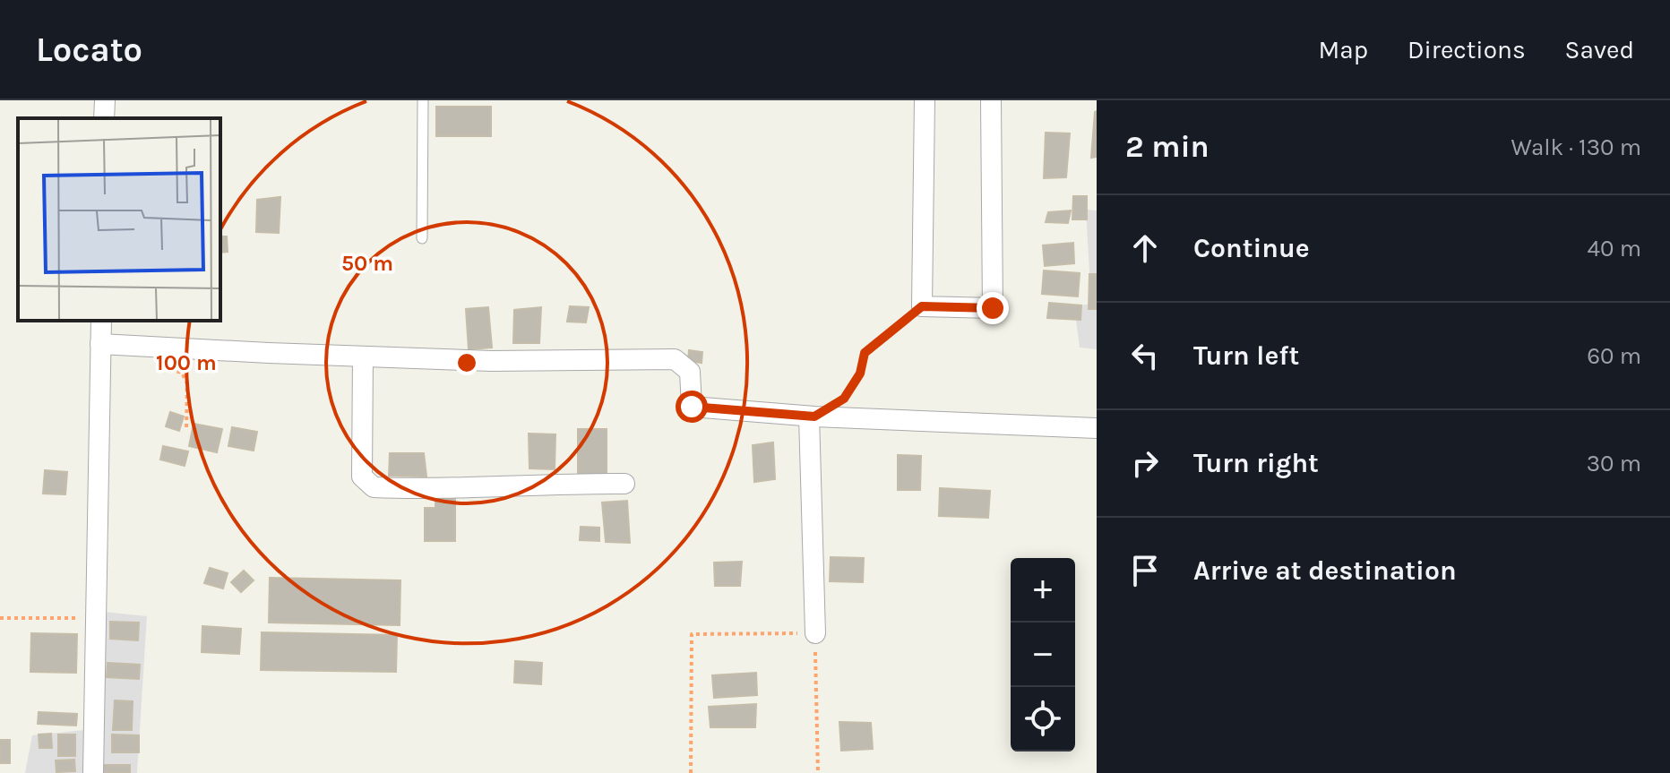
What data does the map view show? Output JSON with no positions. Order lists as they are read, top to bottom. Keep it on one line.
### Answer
{"page":{"header":"Locato","nav":["Map","Directions","Saved"],"heading":["2 min","Walk · 130 m"],"list":[["Continue","40 m"],["Turn left","60 m"],["Turn right","30 m"],"Arrive at destination"],"map_buttons":["+","−"]},"rings":["50 m","100 m"]}
